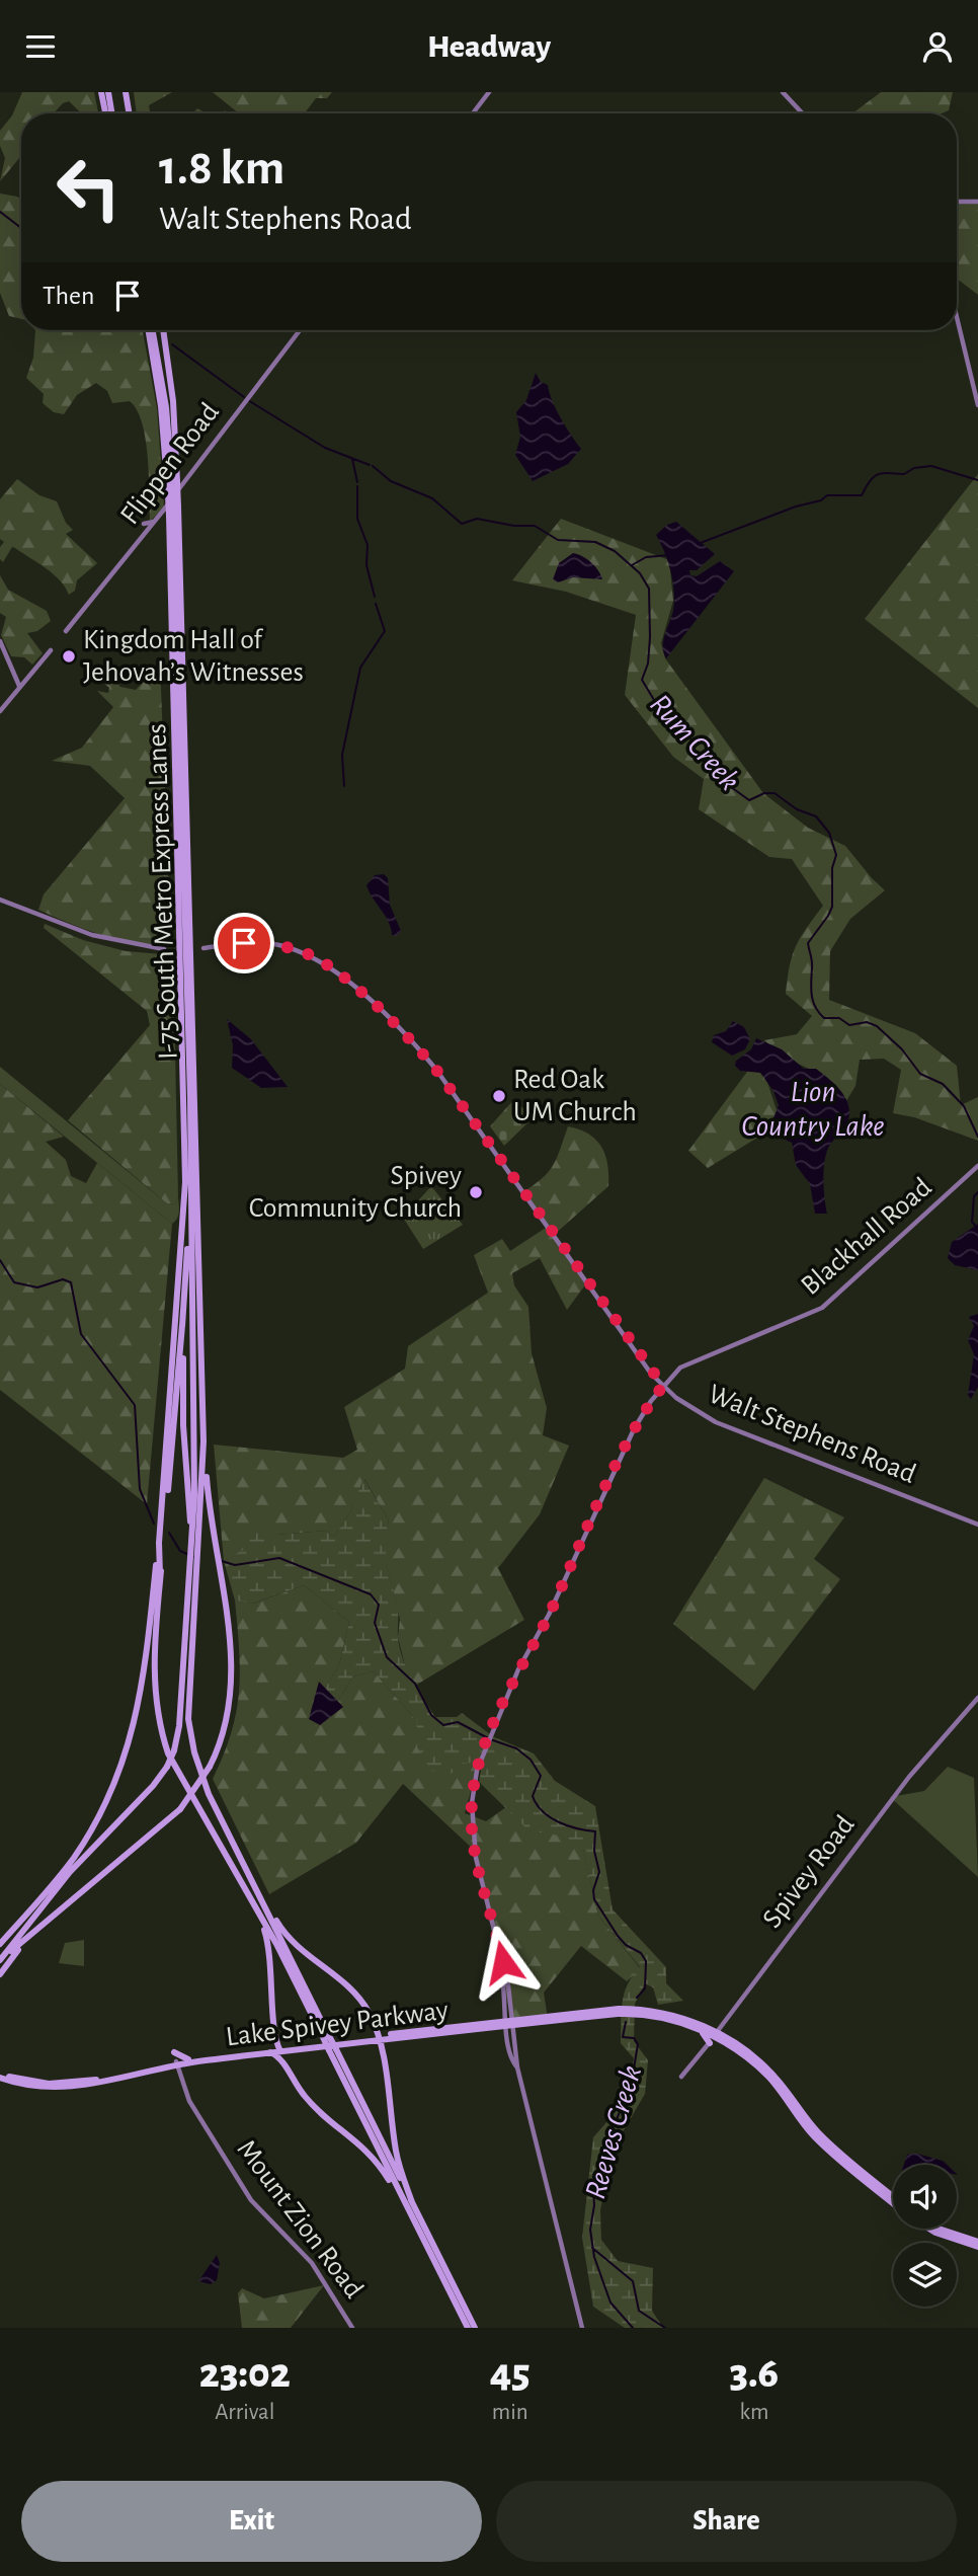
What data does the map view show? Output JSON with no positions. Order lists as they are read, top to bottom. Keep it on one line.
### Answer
{"streets":{"highway":["I-75 South Metro Express Lanes","Lake Spivey Parkway"],"street":["Flippen Road","Blackhall Road","Walt Stephens Road","Spivey Road","Mount Zion Road"]},"crossings":[["Blackhall Road","Walt Stephens Road"],["Blackhall Road","Lake Spivey Parkway"],["Spivey Road","Lake Spivey Parkway"],["Lake Spivey Parkway","Mount Zion Road"]],"water":["Rum Creek","Lion Country Lake","Reeves Creek"],"places":["Kingdom Hall of Jehovah’s Witnesses","Red Oak UM Church","Spivey Community Church"],"page":{"header":"Headway","turn":["1.8 km","Walt Stephens Road"],"then":"Then","eta":["23:02","Arrival","45","min","3.6","km"],"buttons":["Exit","Share"]}}
